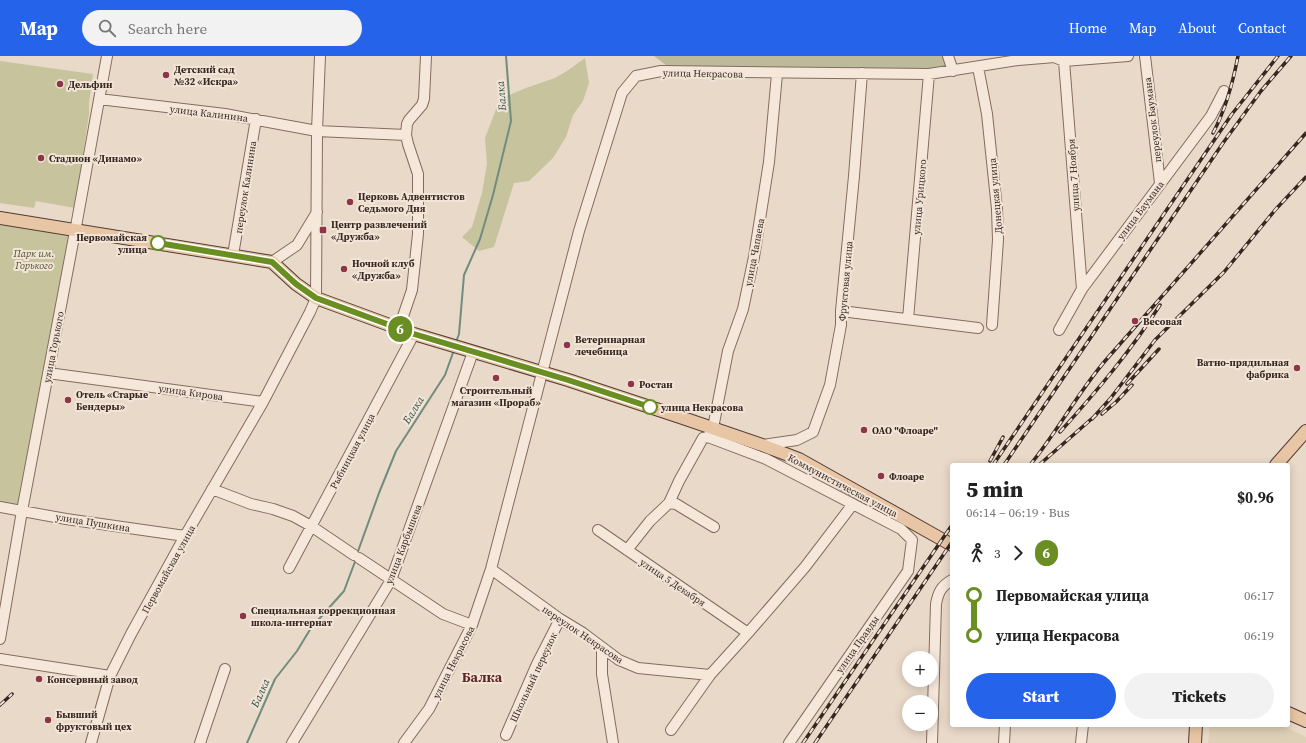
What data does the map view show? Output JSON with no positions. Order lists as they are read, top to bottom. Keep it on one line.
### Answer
{"streets":{"main road":["Коммунистическая улица"],"street":["улица Некрасова","улица Калинина","переулок Баумана","улица 7 Ноября","переулок Калинина","Донецкая улица","улица Урицкого","улица Баумана","улица Чапаева","Фруктовая улица","улица Горького","улица Кирова","Рыбницкая улица","улица Пушкина","улица Карбышева","Первомайская улица","улица 5 Декабря","переулок Некрасова","улица Правды","Школьный переулок"]},"crossings":[["улица Некрасова","улица 7 Ноября"],["улица Некрасова","Донецкая улица"],["улица Некрасова","улица Урицкого"],["улица Некрасова","улица Чапаева"],["улица Некрасова","Фруктовая улица"],["улица Некрасова","Коммунистическая улица"],["улица Некрасова","переулок Некрасова"],["улица Калинина","переулок Калинина"],["улица Калинина","улица Горького"],["улица Калинина","Первомайская улица"],["переулок Баумана","улица Баумана"],["улица 7 Ноября","улица Баумана"],["улица Чапаева","Коммунистическая улица"],["Фруктовая улица","Коммунистическая улица"],["улица Горького","улица Кирова"],["улица Горького","улица Пушкина"],["улица Кирова","Первомайская улица"],["Рыбницкая улица","Коммунистическая улица"],["Коммунистическая улица","улица Карбышева"],["Коммунистическая улица","Первомайская улица"],["улица Пушкина","Первомайская улица"],["переулок Некрасова","Школьный переулок"]],"districts":["Балка"],"water":["Балка"],"parks":["Парк им. Горького"],"places":{"other":["Детский сад №32 «Искра»","Дельфин","Стадион «Динамо»","Церковь Адвентистов Седьмого Дня","Первомайская улица","Ночной клуб «Дружба»","Весовая","Ветеринарная лечебница","Ватно-прядильная фабрика","Строительный магазин «Прораб»","Ростан","Отель «Старые Бендеры»","улица Некрасова","ОАО \"Флоаре\"","Флоаре","Специальная коррекционная школа-интернат","Консервный завод","Бывший фруктовый цех"],"transit":["Центр развлечений «Дружба»"]},"lines":["bus line 6"],"page":{"header":"Map","search":"Search here","nav":["Home","Map","About","Contact"],"on_map":"6","heading":["5 min","06:14 – 06:19 · Bus","$0.96"],"legs":["3","6"],"list":[{"name":"Первомайская улица","value":"06:17"},{"name":"улица Некрасова","value":"06:19"}],"map_buttons":["+","−"],"buttons":["Start","Tickets"]}}
